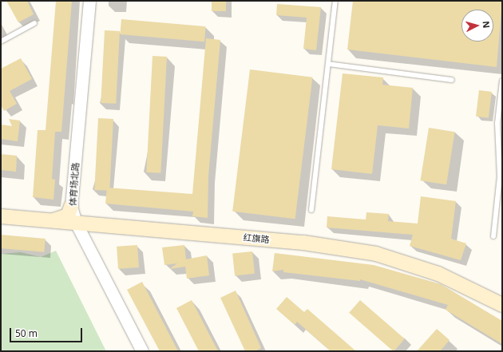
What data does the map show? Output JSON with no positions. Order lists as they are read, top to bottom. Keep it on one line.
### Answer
{"streets":{"main road":["红旗路"],"street":["体育场北路"]},"crossings":[["体育场北路","红旗路"]],"scale_bar":"50 m","north":"right"}
